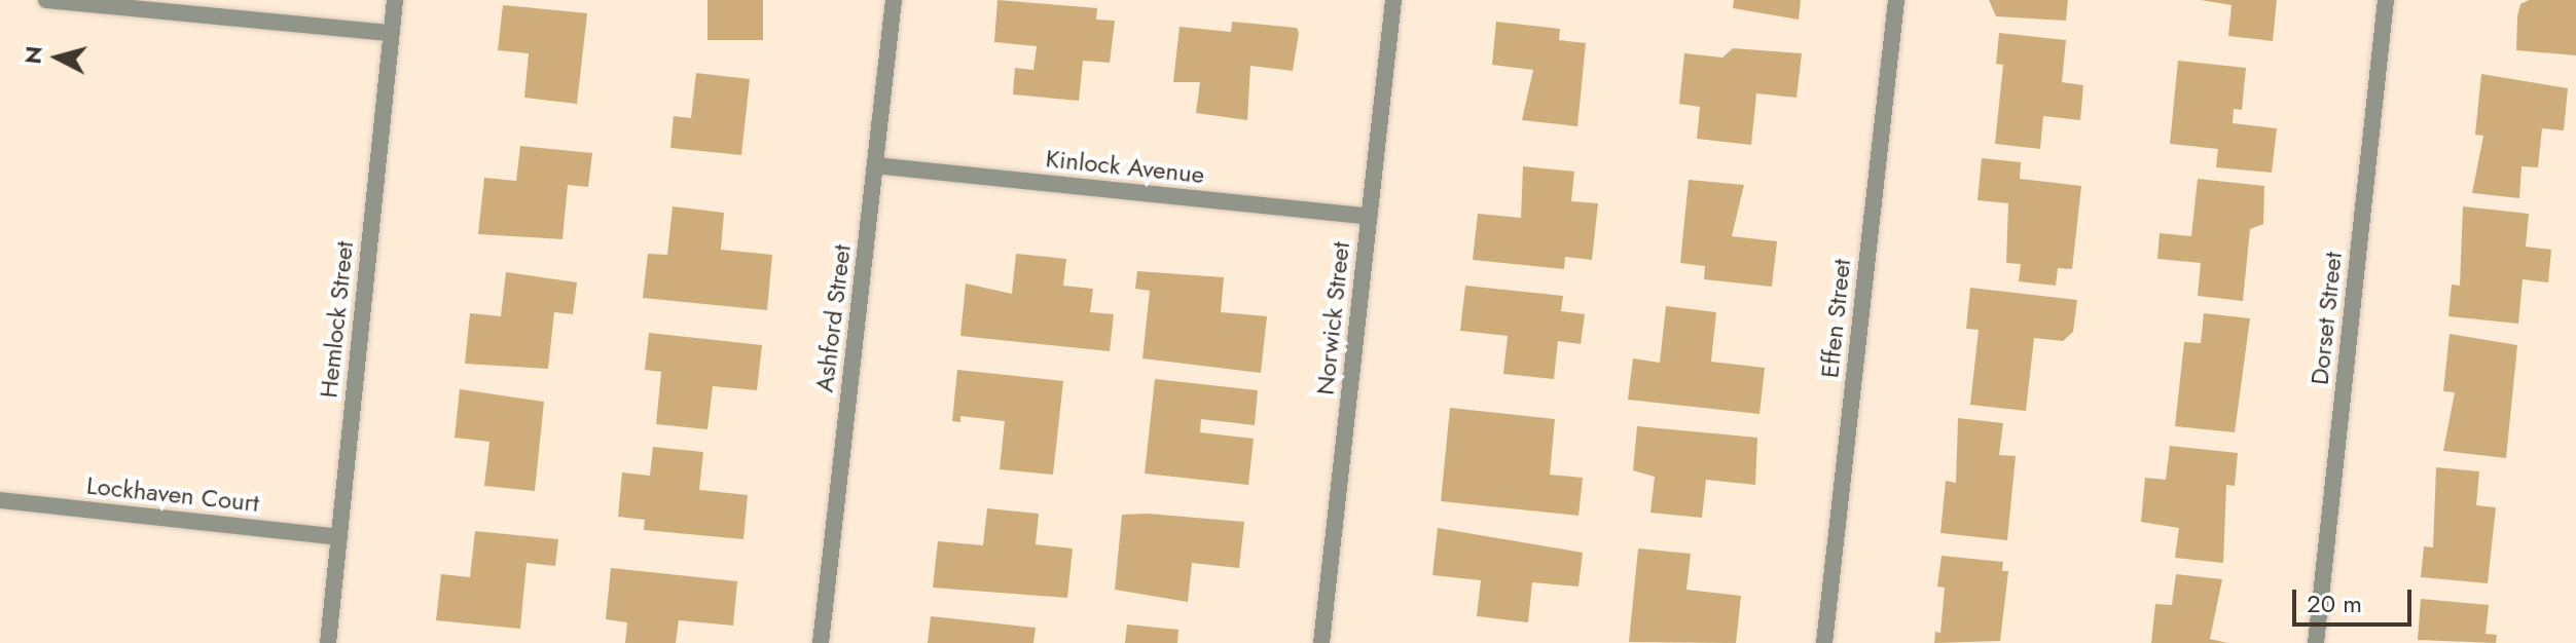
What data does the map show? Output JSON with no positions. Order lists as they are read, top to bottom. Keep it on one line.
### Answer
{"streets":{"street":["Kinlock Avenue","Ashford Street","Norwick Street","Effen Street","Dorset Street","Hemlock Street","Lockhaven Court"]},"crossings":[["Kinlock Avenue","Ashford Street"],["Kinlock Avenue","Norwick Street"],["Hemlock Street","Lockhaven Court"]],"scale_bar":"20 m","north":"left"}
